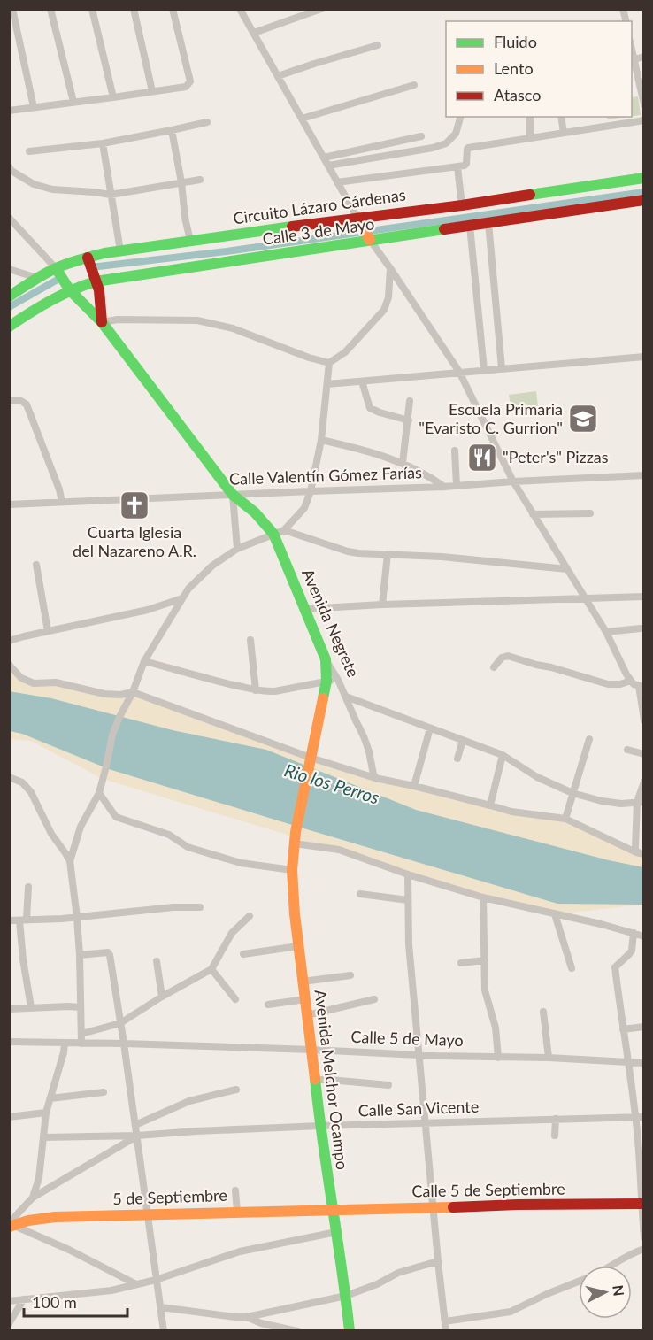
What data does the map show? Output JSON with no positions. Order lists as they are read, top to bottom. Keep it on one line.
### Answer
{"streets":{"main road":["Circuito Lázaro Cárdenas","Calle 3 de Mayo","Avenida Negrete","Avenida Melchor Ocampo","Calle 5 de Septiembre","5 de Septiembre"],"street":["Calle Valentín Gómez Farías","Calle 5 de Mayo","Calle San Vicente"]},"crossings":[["Circuito Lázaro Cárdenas","Calle 3 de Mayo"],["Circuito Lázaro Cárdenas","Avenida Negrete"],["Calle 3 de Mayo","Avenida Negrete"],["Calle Valentín Gómez Farías","Avenida Negrete"],["Avenida Negrete","Avenida Melchor Ocampo"],["Calle 5 de Mayo","Avenida Melchor Ocampo"],["Avenida Melchor Ocampo","Calle San Vicente"],["Avenida Melchor Ocampo","Calle 5 de Septiembre"],["Avenida Melchor Ocampo","5 de Septiembre"],["Calle 5 de Septiembre","5 de Septiembre"]],"water":["Rio los Perros"],"places":{"school or university":["Escuela Primaria \"Evaristo C. Gurrion\""],"restaurant":["\"Peter's\" Pizzas"],"church":["Cuarta Iglesia del Nazareno A.R."]},"legend":["Fluido","Lento","Atasco"],"scale_bar":"100 m","north":"right"}
